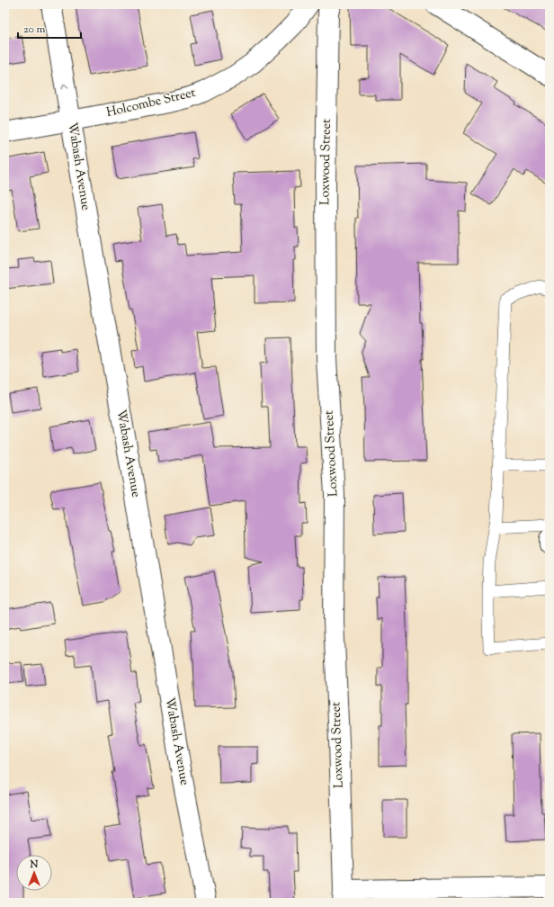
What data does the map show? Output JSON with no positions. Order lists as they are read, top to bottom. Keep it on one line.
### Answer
{"streets":{"street":["Holcombe Street","Loxwood Street","Wabash Avenue"]},"crossings":[["Holcombe Street","Wabash Avenue"]],"scale_bar":"20 m","north":"top"}
